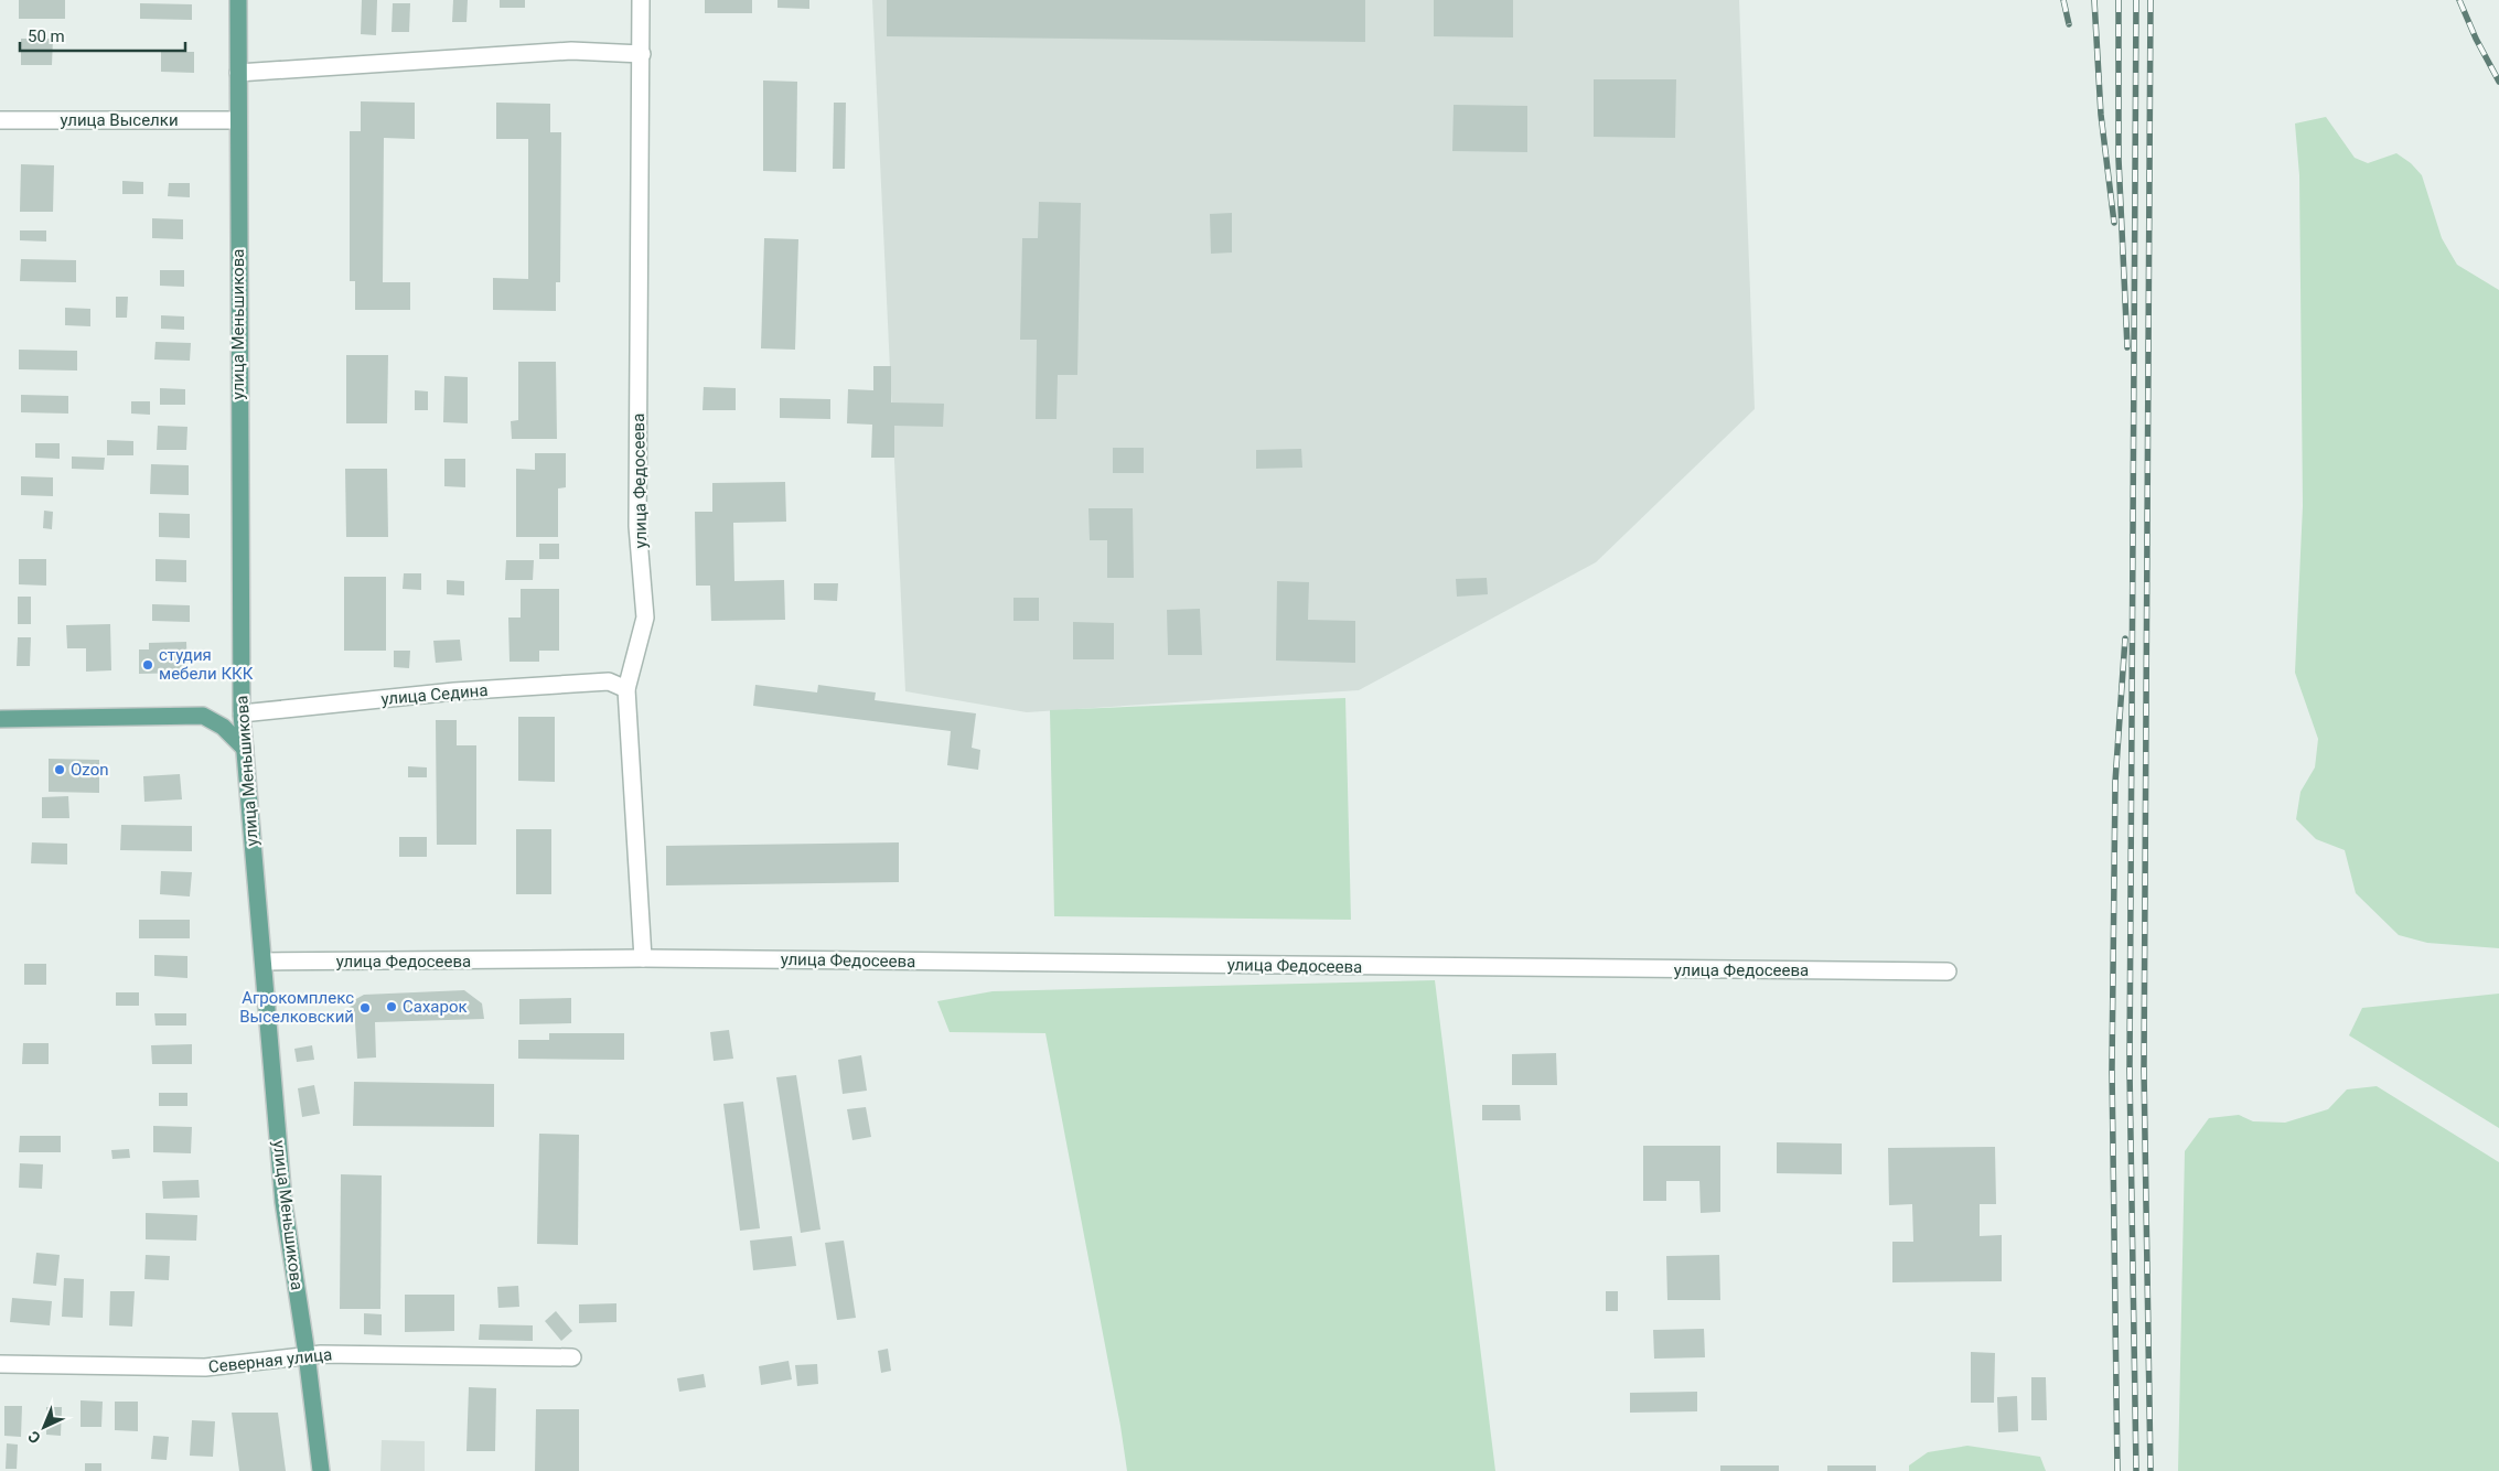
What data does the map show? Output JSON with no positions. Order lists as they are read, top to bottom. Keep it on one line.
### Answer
{"streets":{"main road":["улица Меньшикова"],"street":["улица Выселки","улица Федосеева","улица Седина","Северная улица"]},"crossings":[["улица Выселки","улица Меньшикова"],["улица Меньшикова","улица Федосеева"],["улица Меньшикова","улица Седина"],["улица Меньшикова","Северная улица"],["улица Федосеева","улица Седина"]],"places":["студия мебели ККК","Ozon","Сахарок","Агрокомплекс Выселковский"],"scale_bar":"50 m","north":"bottom left"}
